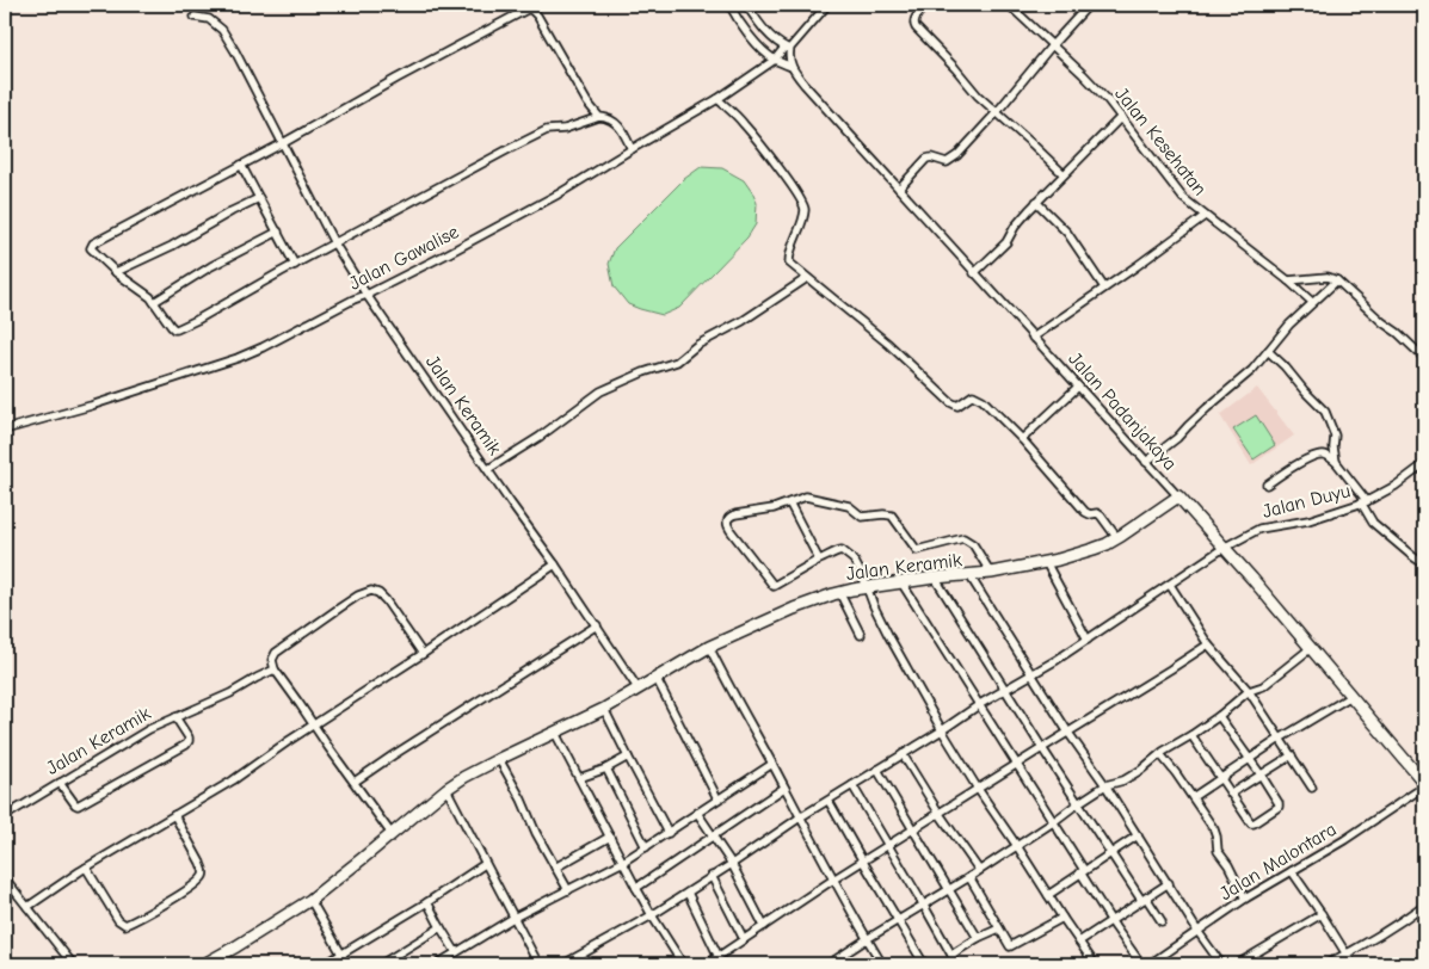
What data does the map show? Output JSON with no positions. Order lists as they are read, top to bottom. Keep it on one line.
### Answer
{"streets":{"street":["Jalan Kesehatan","Jalan Gawalise","Jalan Keramik","Jalan Padanjakaya","Jalan Duyu","Jalan Malontara"]},"crossings":[["Jalan Gawalise","Jalan Keramik"],["Jalan Keramik","Jalan Padanjakaya"],["Jalan Padanjakaya","Jalan Duyu"],["Jalan Padanjakaya","Jalan Malontara"]]}
